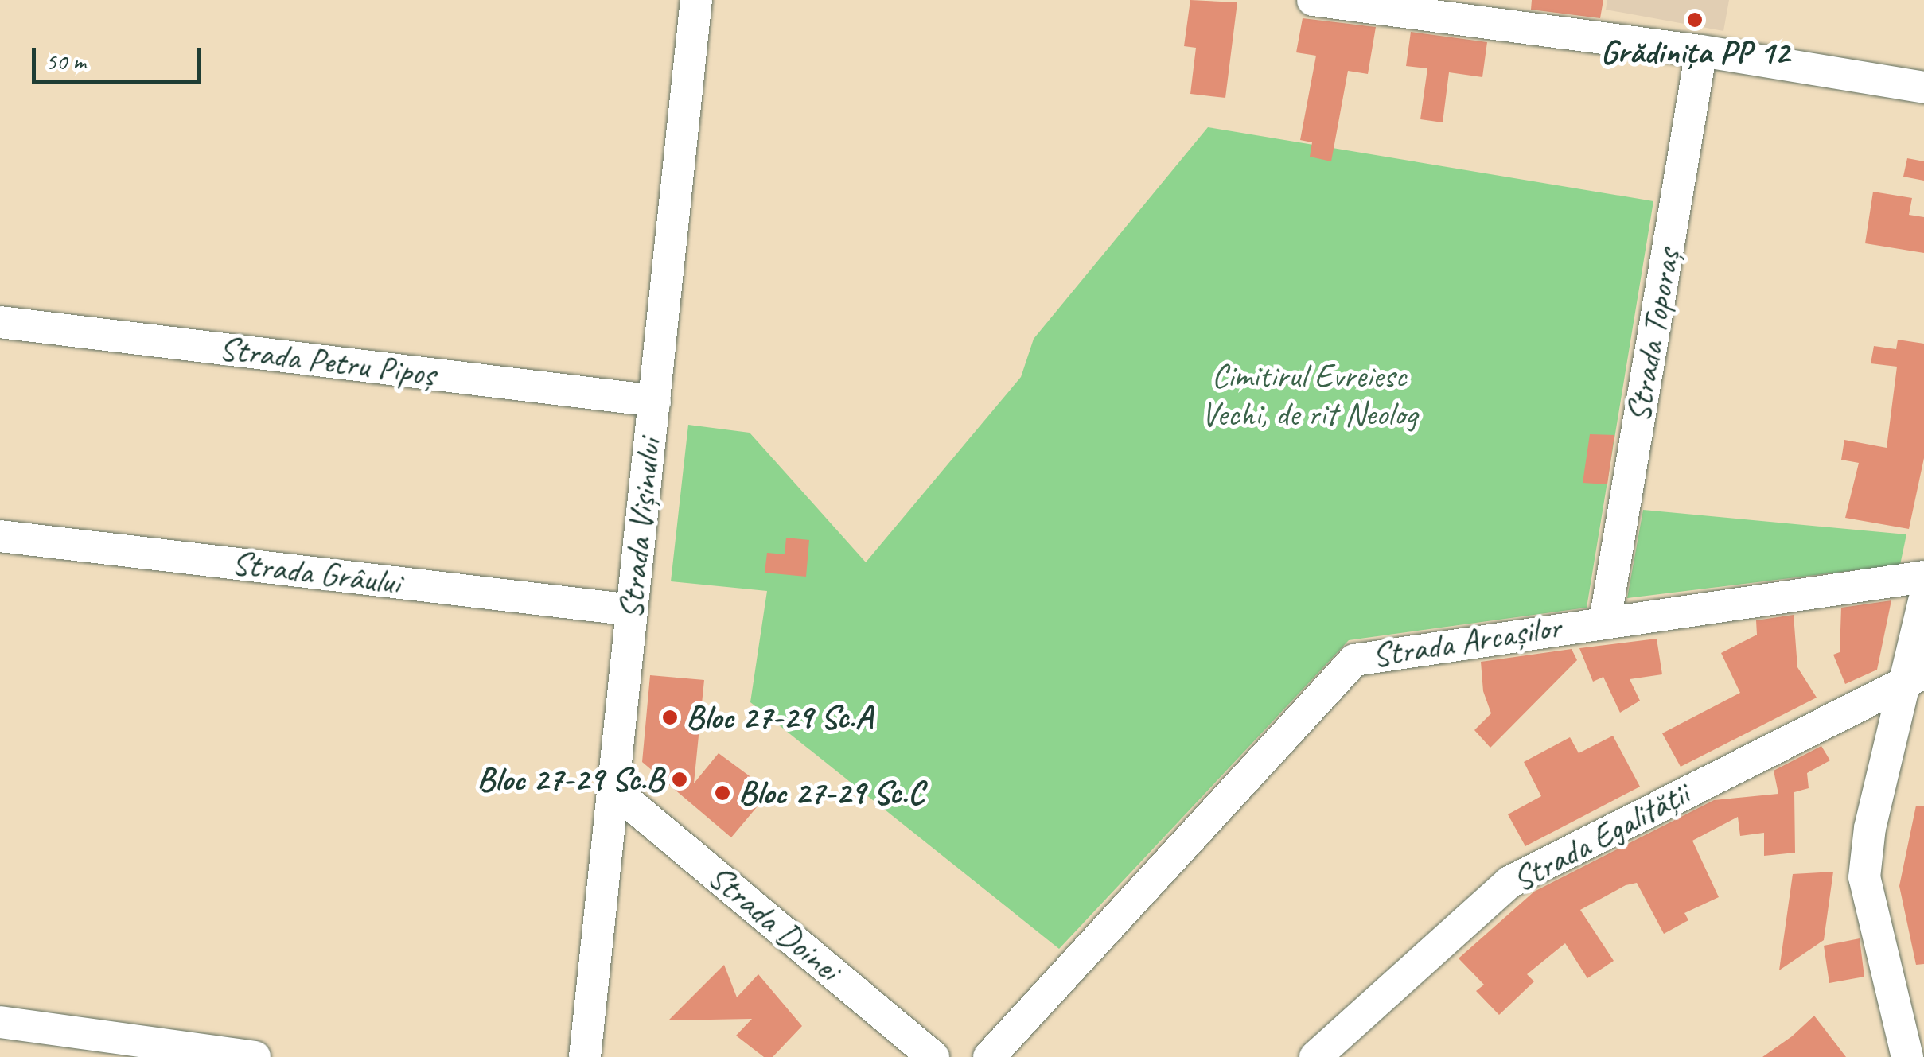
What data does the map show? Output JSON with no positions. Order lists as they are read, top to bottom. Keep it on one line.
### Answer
{"streets":{"street":["Strada Toporaș","Strada Petru Pipoș","Strada Vișinului","Strada Grâului","Strada Arcașilor","Strada Egalității","Strada Doinei"]},"crossings":[["Strada Toporaș","Strada Arcașilor"],["Strada Petru Pipoș","Strada Vișinului"],["Strada Vișinului","Strada Grâului"],["Strada Vișinului","Strada Doinei"]],"parks":["Cimitirul Evreiesc Vechi, de rit Neolog"],"places":["Grădinița PP 12","Bloc 27-29 Sc.A","Bloc 27-29 Sc.B","Bloc 27-29 Sc.C"],"scale_bar":"50 m"}
